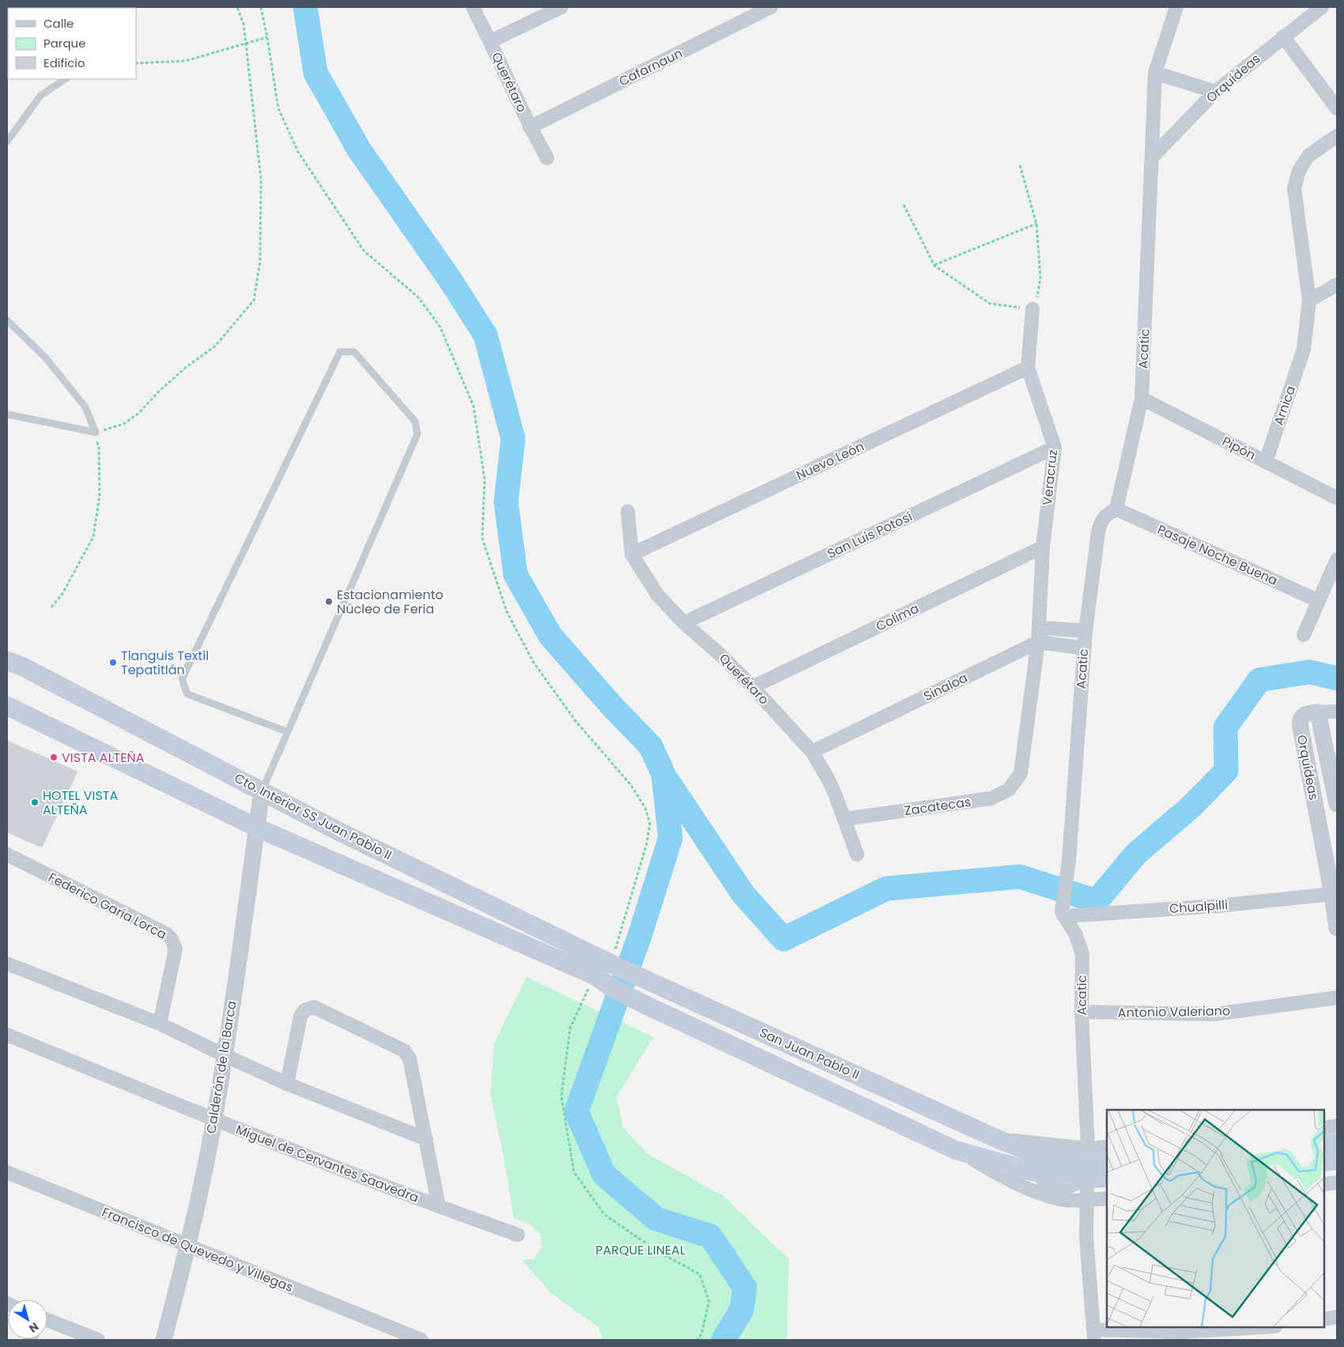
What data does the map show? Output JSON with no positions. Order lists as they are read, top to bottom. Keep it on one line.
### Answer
{"streets":{"main road":["Cto. Interior SS Juan Pablo II","San Juan Pablo II"],"street":["Cafarnaun","Orquídeas","Querétaro","Acatic","Arnica","Pipón","Nuevo León","Veracruz","San Luis Potosí","Pasaje Noche Buena","Colima","Sinaloa","Zacatecas","Federico Garía Lorca","Chualpilli","Antonio Valeriano","Calderón de la Barca","Miguel de Cervantes Saavedra","Francisco de Quevedo y Villegas"]},"crossings":[["Cafarnaun","Querétaro"],["Orquídeas","Acatic"],["Orquídeas","Chualpilli"],["Querétaro","Nuevo León"],["Querétaro","San Luis Potosí"],["Querétaro","Colima"],["Querétaro","Sinaloa"],["Querétaro","Zacatecas"],["Acatic","Pipón"],["Acatic","Pasaje Noche Buena"],["Acatic","Chualpilli"],["Acatic","Antonio Valeriano"],["Acatic","San Juan Pablo II"],["Arnica","Pipón"],["Nuevo León","Veracruz"],["Veracruz","San Luis Potosí"],["Veracruz","Colima"],["Veracruz","Sinaloa"],["Veracruz","Zacatecas"],["Cto. Interior SS Juan Pablo II","San Juan Pablo II"],["Cto. Interior SS Juan Pablo II","Calderón de la Barca"],["Calderón de la Barca","Miguel de Cervantes Saavedra"],["Calderón de la Barca","Francisco de Quevedo y Villegas"]],"parks":["PARQUE LINEAL"],"places":["Estacionamiento Núcleo de Feria","Tianguis Textil Tepatitlán","VISTA ALTEÑA","HOTEL VISTA ALTEÑA"],"legend":["Calle","Parque","Edificio"],"north":"bottom right"}
